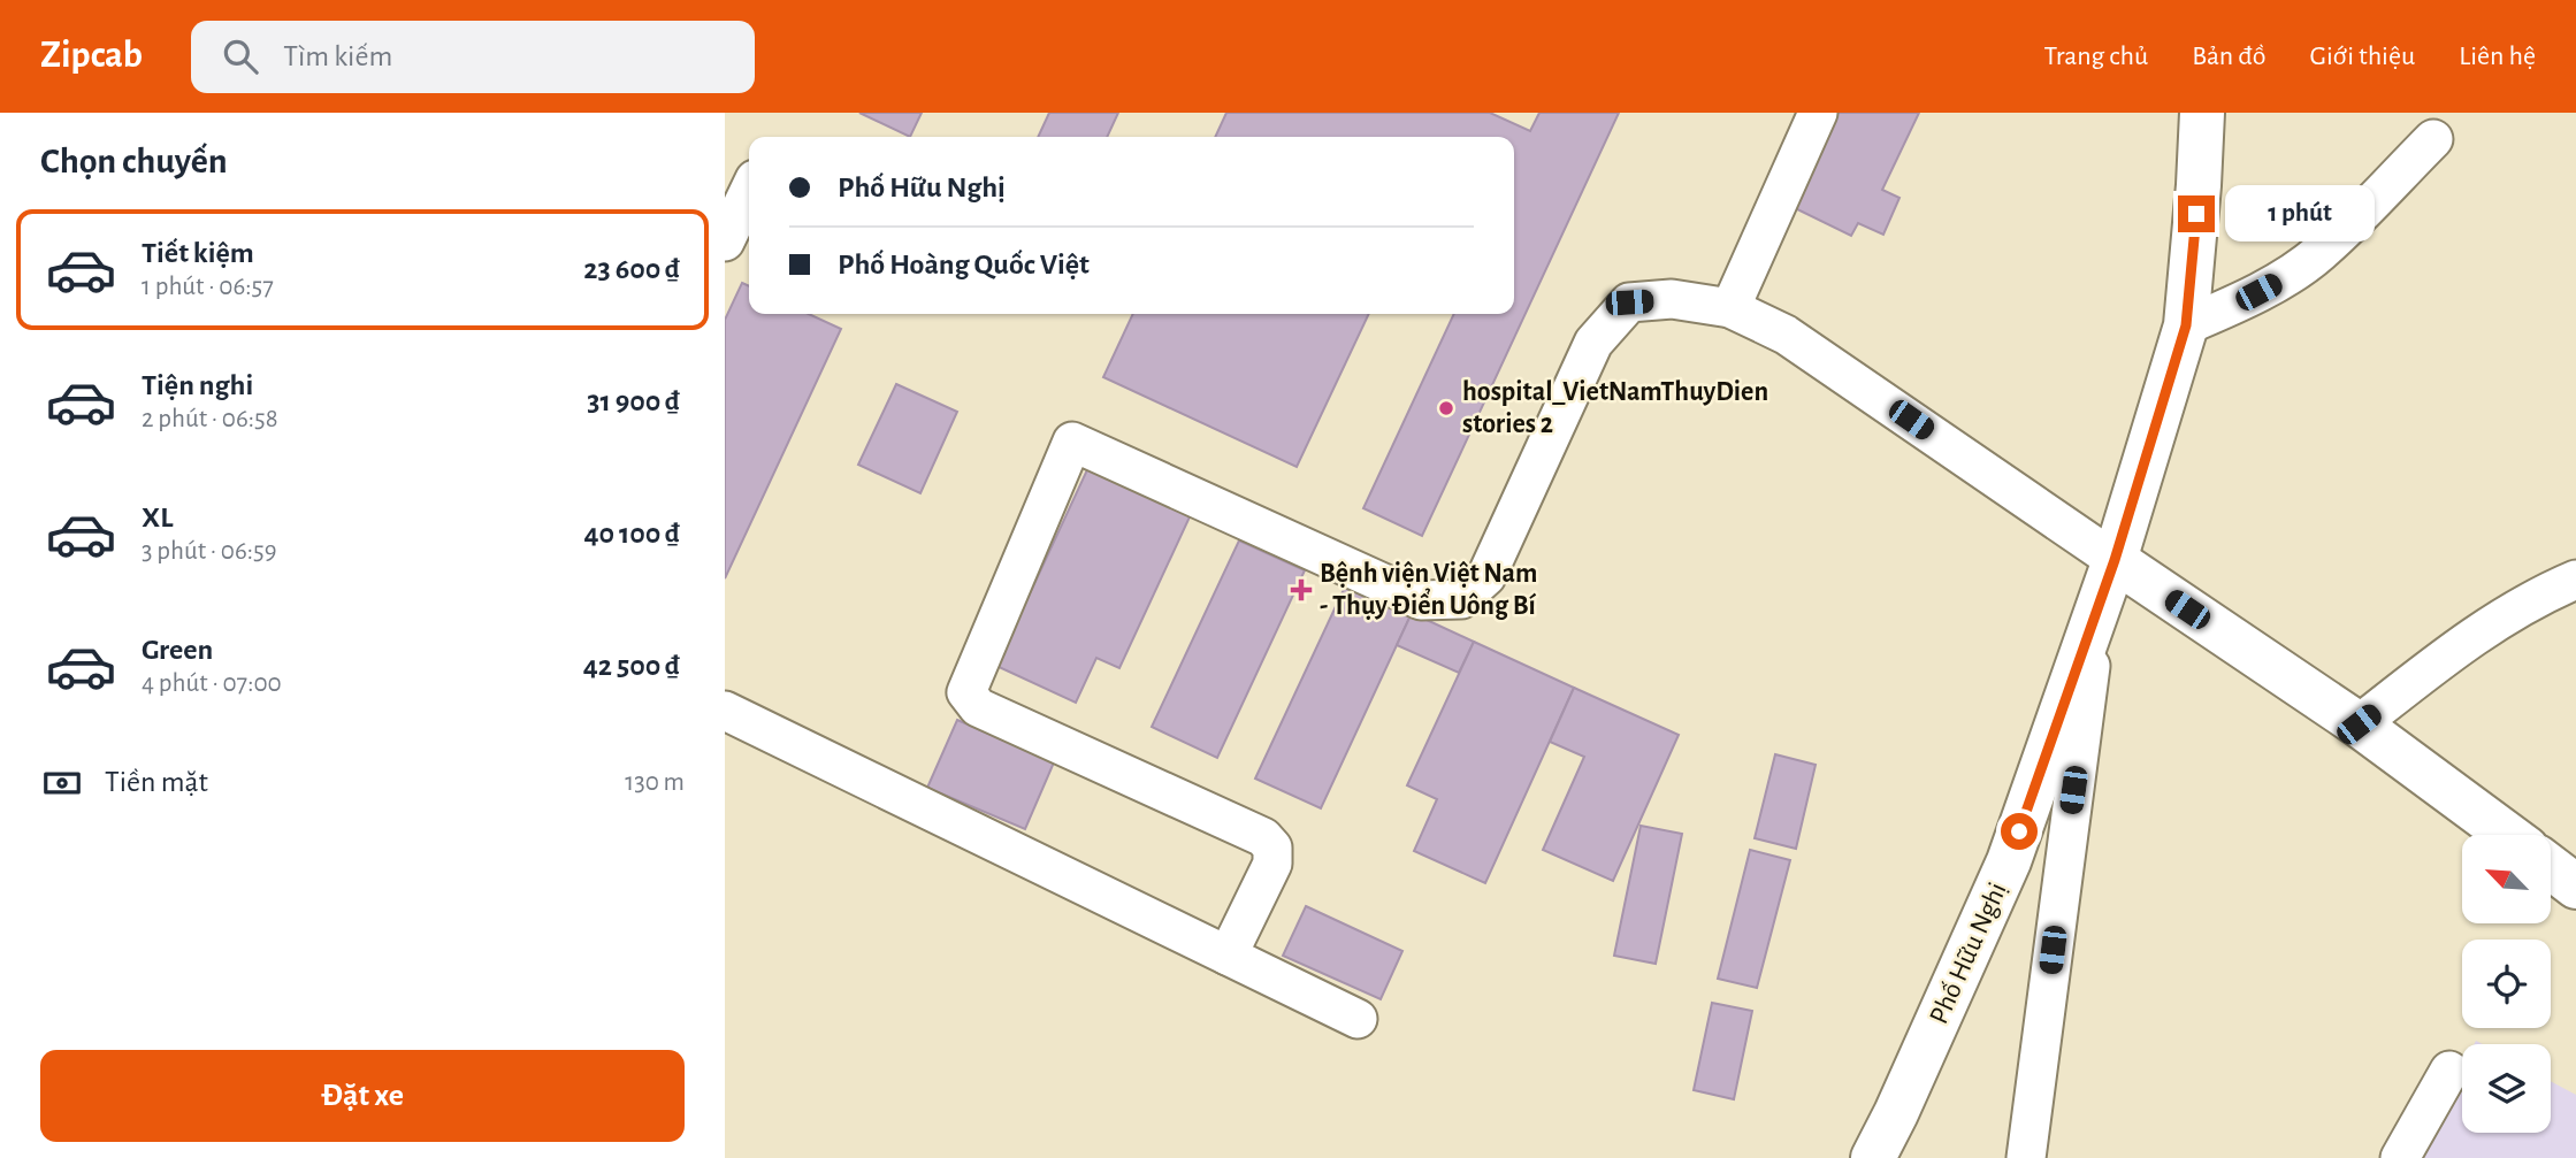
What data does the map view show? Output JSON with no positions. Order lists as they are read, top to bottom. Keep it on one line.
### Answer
{"streets":{"main road":["Phố Hữu Nghị"]},"places":{"other":["hospital_VietNamThuyDien stories 2"],"health":["Bệnh viện Việt Nam - Thụy Điển Uông Bí"]},"north":"top left","page":{"header":"Zipcab","search":"Tìm kiếm","nav":["Trang chủ","Bản đồ","Giới thiệu","Liên hệ"],"heading":"Chọn chuyến","banner":["Phố Hữu Nghị","Phố Hoàng Quốc Việt"],"bubble":"1 phút","list":[{"name":"Tiết kiệm","note":"1 phút · 06:57","value":"23 600 ₫"},{"name":"Tiện nghi","note":"2 phút · 06:58","value":"31 900 ₫"},{"name":"XL","note":"3 phút · 06:59","value":"40 100 ₫"},{"name":"Green","note":"4 phút · 07:00","value":"42 500 ₫"}],"pay":["Tiền mặt","130 m"],"buttons":"Đặt xe"}}
